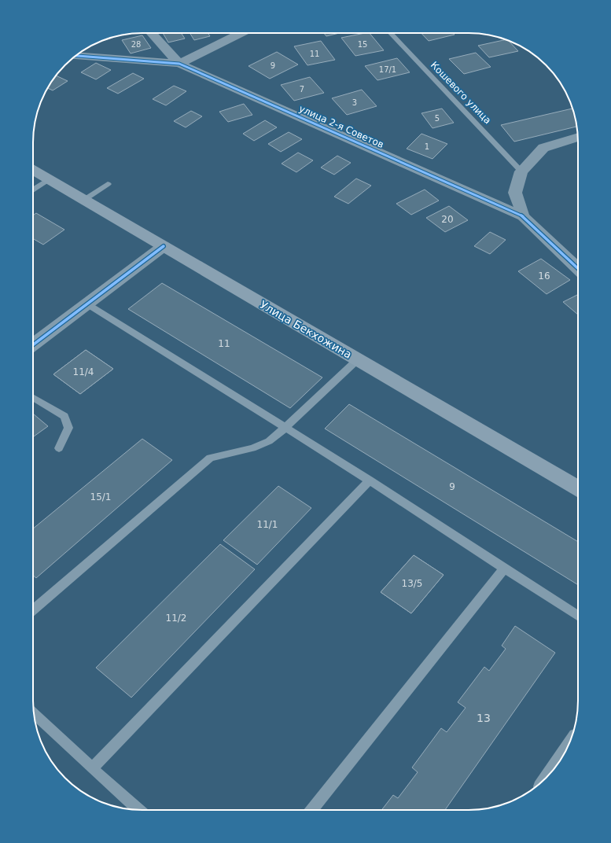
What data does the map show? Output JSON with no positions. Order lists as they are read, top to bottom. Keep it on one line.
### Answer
{"streets":{"main road":["Улица Бекхожина"],"street":["улица 2-я Советов"],"lane":["Кошевого улица"]},"house_numbers":["28","15","11","9","17/1","7","3","5","1","20","16","11","11/4","9","15/1","11/1","13/5","11/2","13"]}
